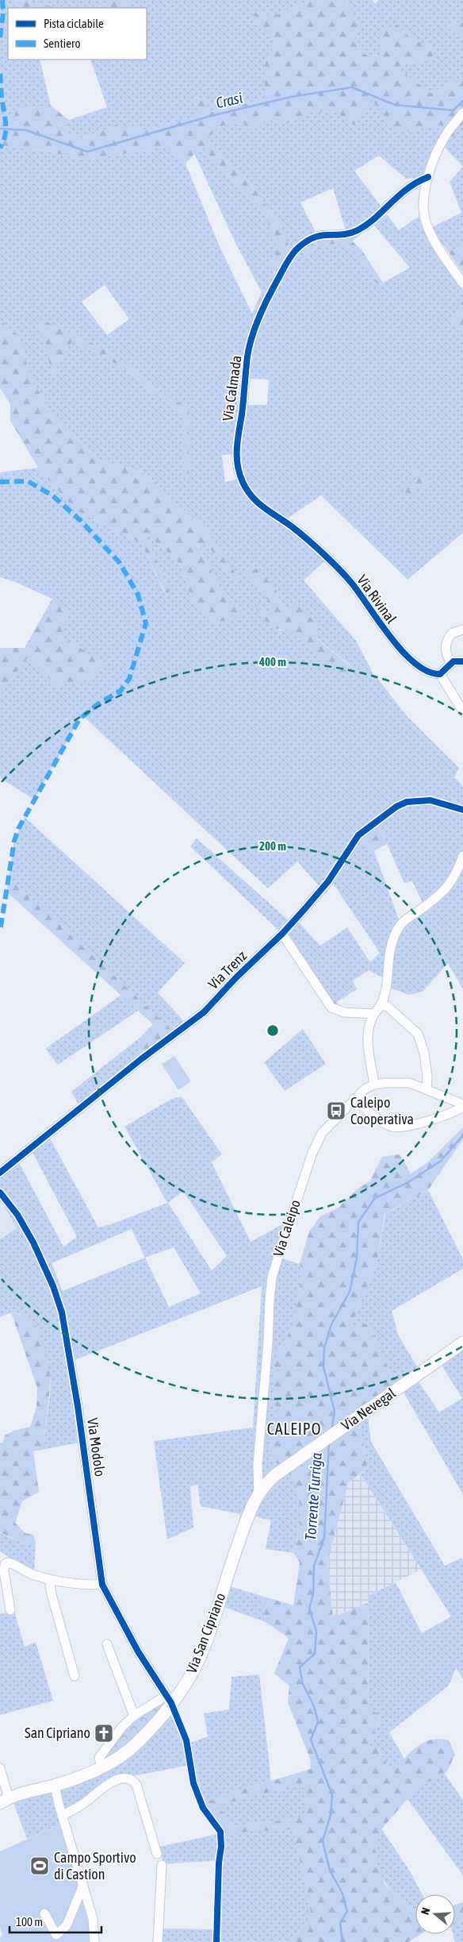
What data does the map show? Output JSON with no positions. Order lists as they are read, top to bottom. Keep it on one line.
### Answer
{"streets":{"main road":["Via Nevegal","Via San Cipriano"],"street":["Via Calmada","Via Rivinal","Via Trenz","Via Caleipo","Via Modolo"]},"crossings":[["Via Calmada","Via Rivinal"],["Via Caleipo","Via Nevegal"],["Via Caleipo","Via San Cipriano"],["Via Nevegal","Via San Cipriano"],["Via Modolo","Via San Cipriano"]],"districts":["CALEIPO"],"water":["Crasi","Torrente Turriga"],"places":{"bus stop":["Caleipo Cooperativa"],"church":["San Cipriano"],"sports":["Campo Sportivo di Castion"]},"legend":["Pista ciclabile","Sentiero"],"scale_bar":"100 m","north":"left","rings":["400 m","200 m"]}
